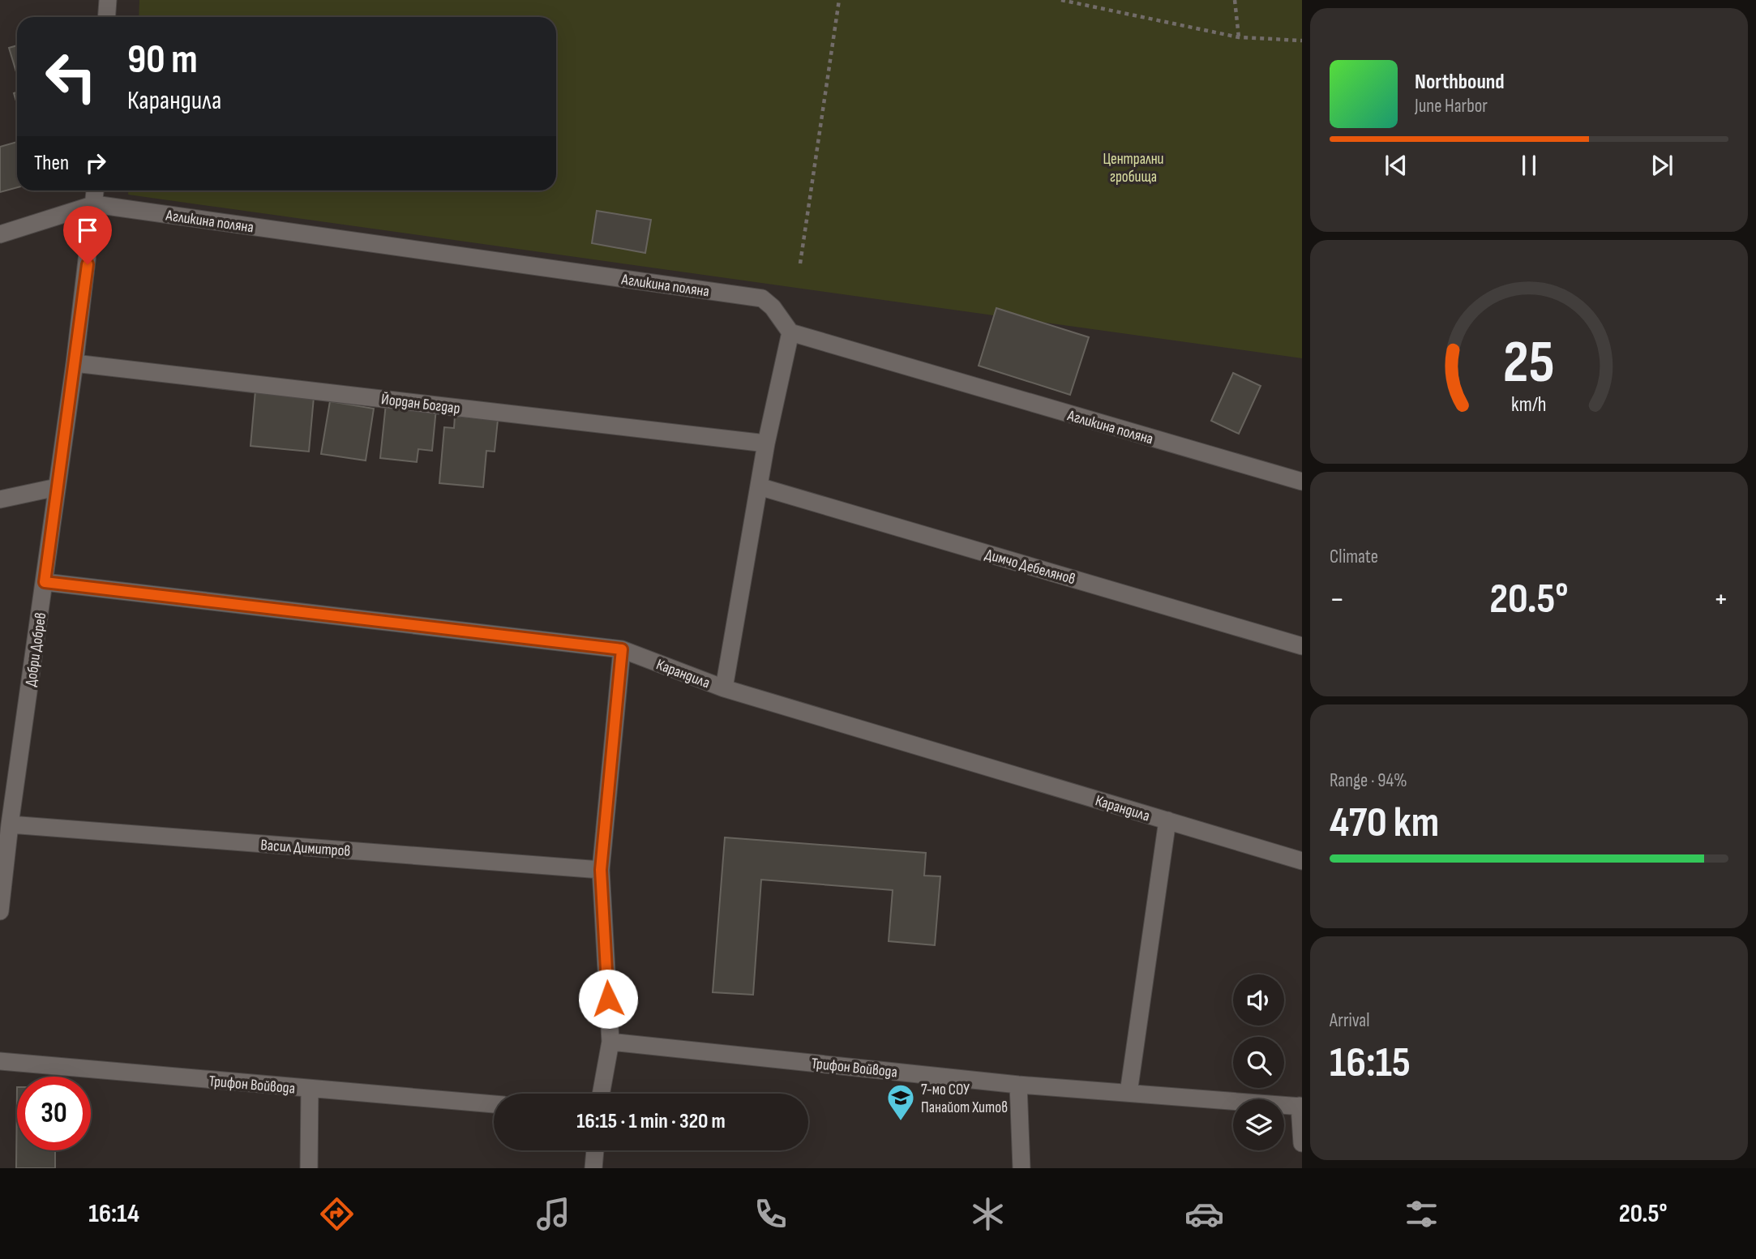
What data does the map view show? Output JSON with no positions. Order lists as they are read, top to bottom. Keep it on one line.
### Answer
{"streets":{"street":["Агликина поляна","Йордан Богдар","Димчо Дебелянов","Добри Добрев","Карандила","Васил Димитров","Трифон Войвода"]},"crossings":[["Агликина поляна","Добри Добрев"],["Йордан Богдар","Добри Добрев"],["Добри Добрев","Карандила"],["Добри Добрев","Васил Димитров"]],"parks":["Централни гробища"],"places":{"school or university":["7-мо СОУ Панайот Хитов"]},"page":{"turn":["90 m","Карандила"],"song":["Northbound","June Harbor"],"then":"Then","tile":["Climate",["Range · 94%","470 km"],["Arrival","16:15"]],"heat":["−","20.5°","+"],"limit":"30","trip":"16:15 · 1 min · 320 m","tabs":["16:14","20.5°"],"gauge":["25","km/h"]}}
